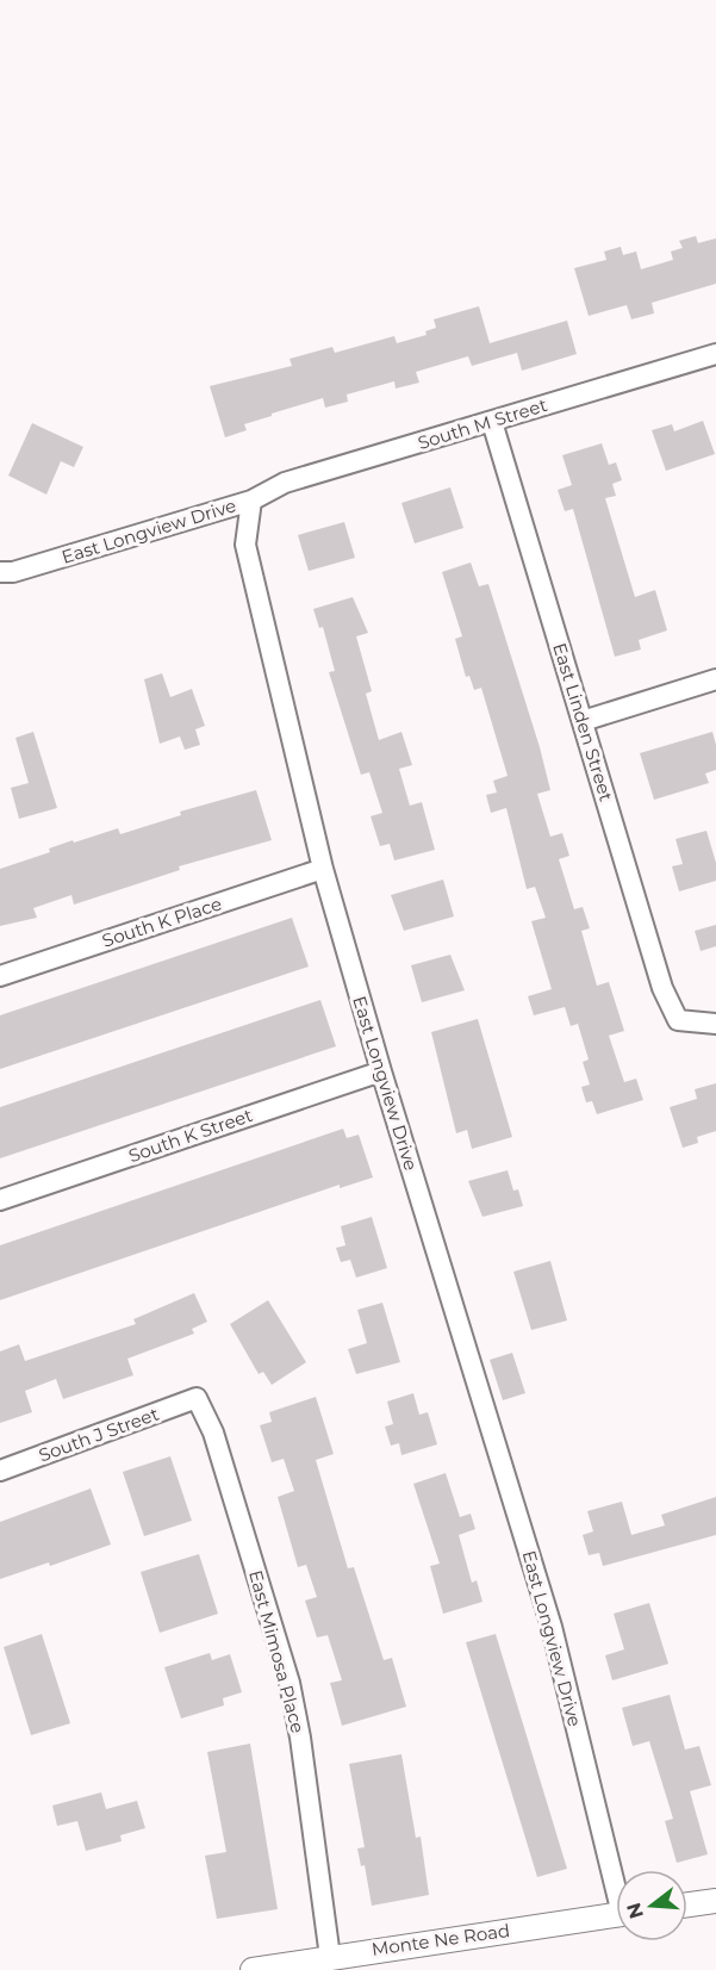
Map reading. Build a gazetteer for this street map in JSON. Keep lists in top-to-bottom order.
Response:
{
  "streets": {
    "street": [
      "South M Street",
      "East Longview Drive",
      "East Linden Street",
      "South K Place",
      "South K Street",
      "South J Street",
      "East Mimosa Place",
      "Monte Ne Road"
    ]
  },
  "crossings": [
    ["South M Street", "East Longview Drive"],
    ["South M Street", "East Linden Street"],
    ["East Longview Drive", "South K Place"],
    ["East Longview Drive", "South K Street"],
    ["South J Street", "East Mimosa Place"],
    ["East Mimosa Place", "Monte Ne Road"]
  ],
  "north": "left"
}
